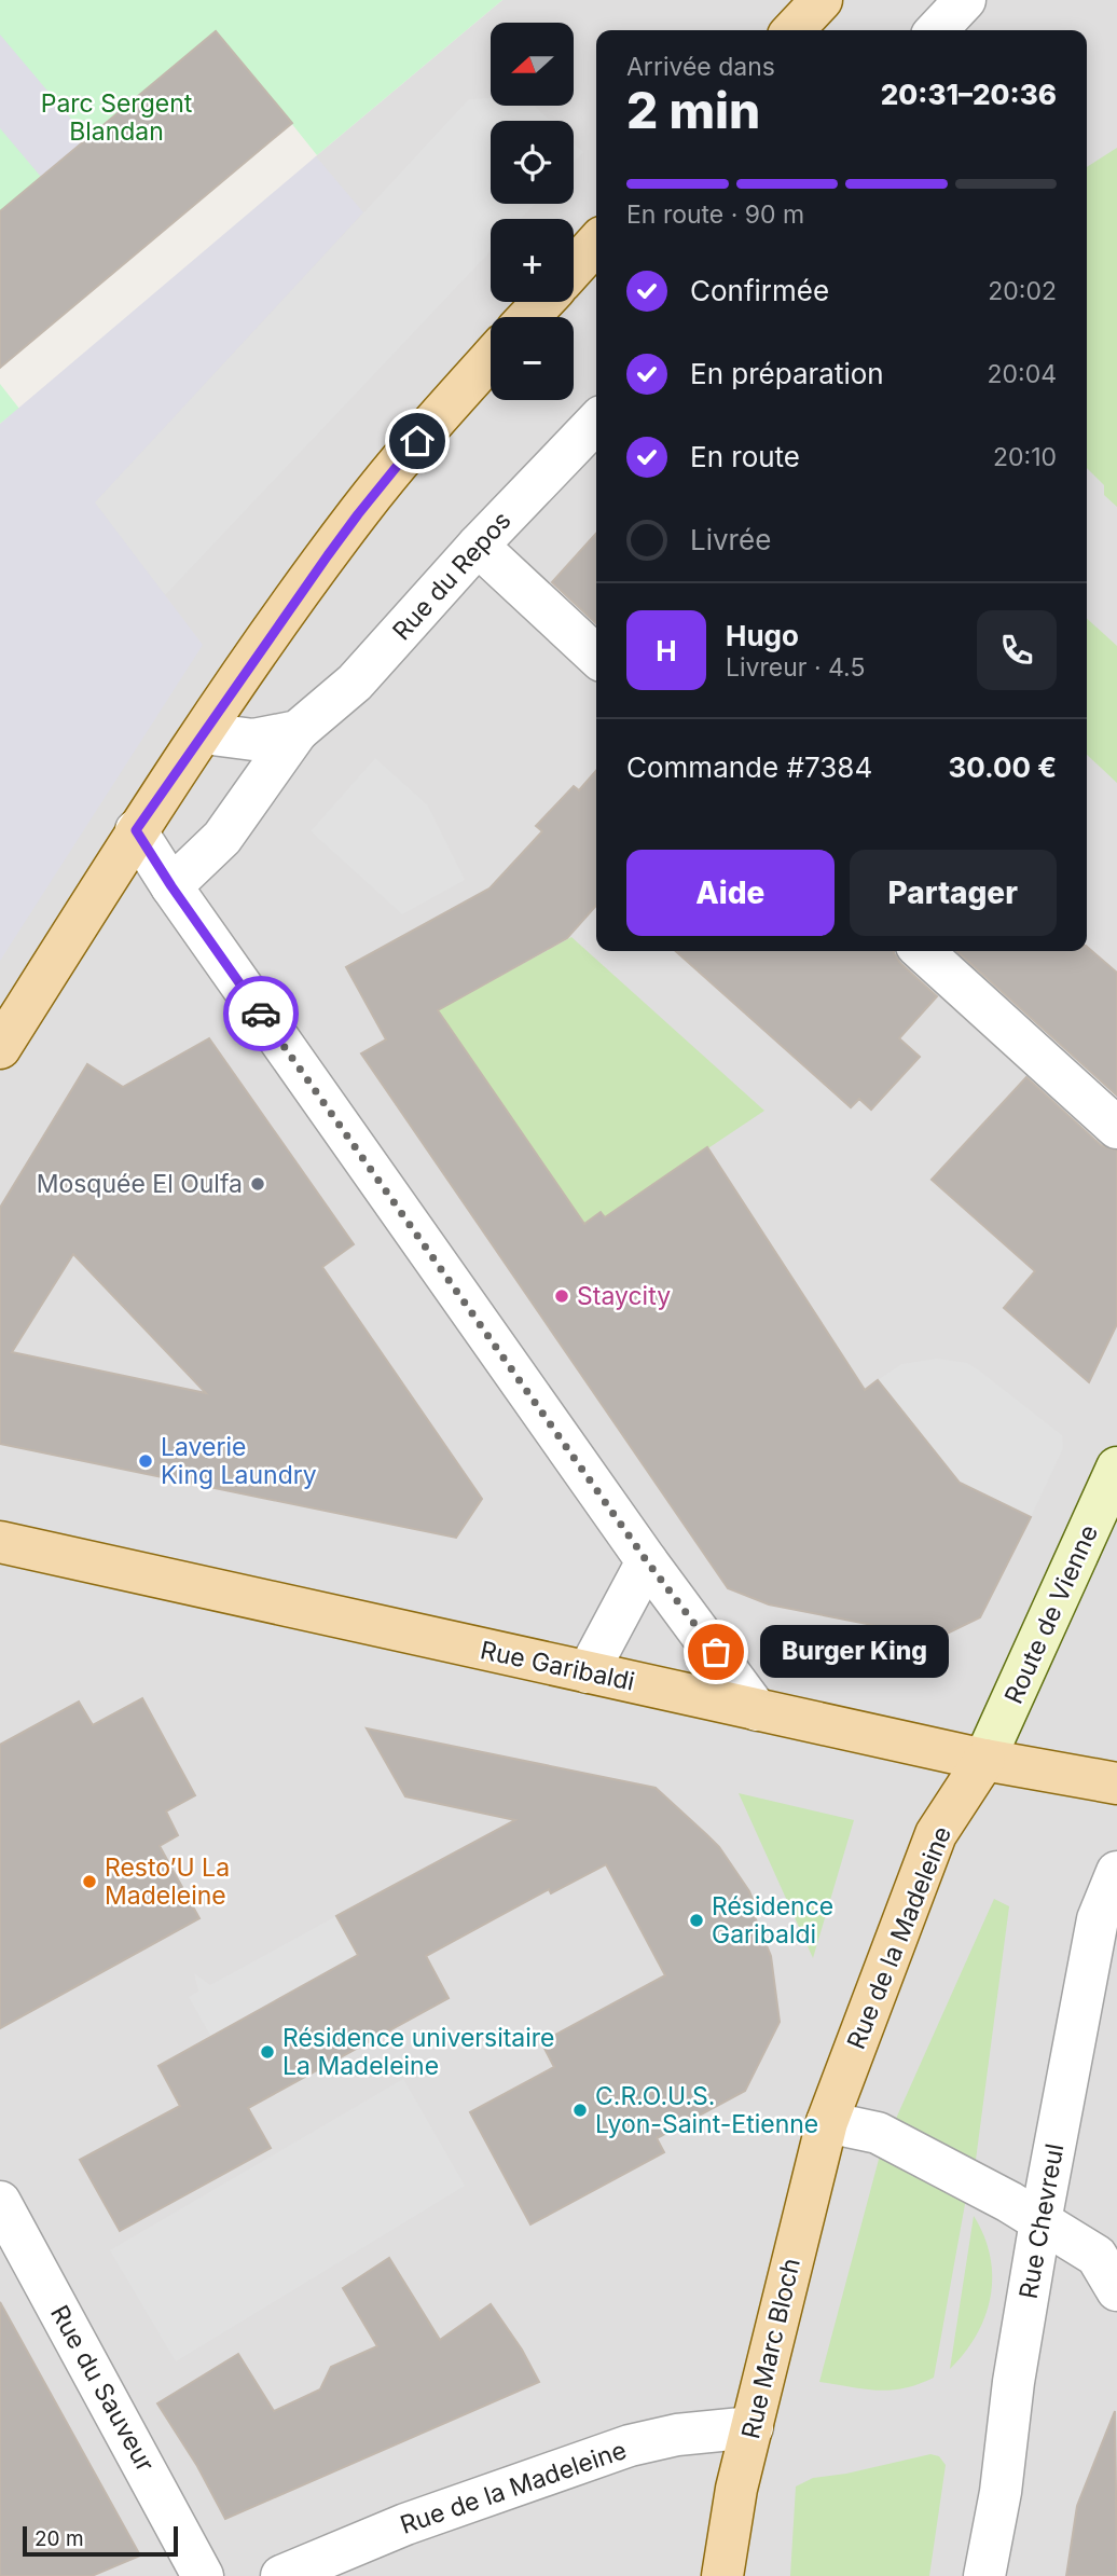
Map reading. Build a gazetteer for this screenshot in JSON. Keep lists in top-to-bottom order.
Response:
{
  "streets": {
    "main road": [
      "Route de Vienne",
      "Rue Garibaldi",
      "Rue de la Madeleine",
      "Rue Marc Bloch"
    ],
    "street": ["Rue du Repos", "Rue Chevreul", "Rue du Sauveur"]
  },
  "crossings": [
    ["Route de Vienne", "Rue Garibaldi"],
    ["Route de Vienne", "Rue de la Madeleine"],
    ["Rue Garibaldi", "Rue de la Madeleine"],
    ["Rue de la Madeleine", "Rue Marc Bloch"]
  ],
  "parks": ["Parc Sergent Blandan"],
  "places": [
    "Mosquée El Oulfa",
    "Staycity",
    "Laverie King Laundry",
    "Burger King",
    "Resto’U La Madeleine",
    "Résidence Garibaldi",
    "Résidence universitaire La Madeleine",
    "C.R.O.U.S. Lyon-Saint-Etienne"
  ],
  "scale_bar": "20 m",
  "north": "left",
  "page": {
    "map_buttons": ["+", "−"],
    "heading": ["2 min", "Arrivée dans", "20:31–20:36"],
    "panel": [
      "Hugo",
      "Livreur · 4.5",
      "Commande #7384",
      "30.00 €"
    ],
    "bar": "En route · 90 m",
    "list": [
      ["Confirmée", "20:02"],
      ["En préparation", "20:04"],
      ["En route", "20:10"],
      "Livrée"
    ],
    "round": "H",
    "buttons": ["Aide", "Partager"],
    "bubble": "Burger King",
    "scale": "20 m"
  }
}
